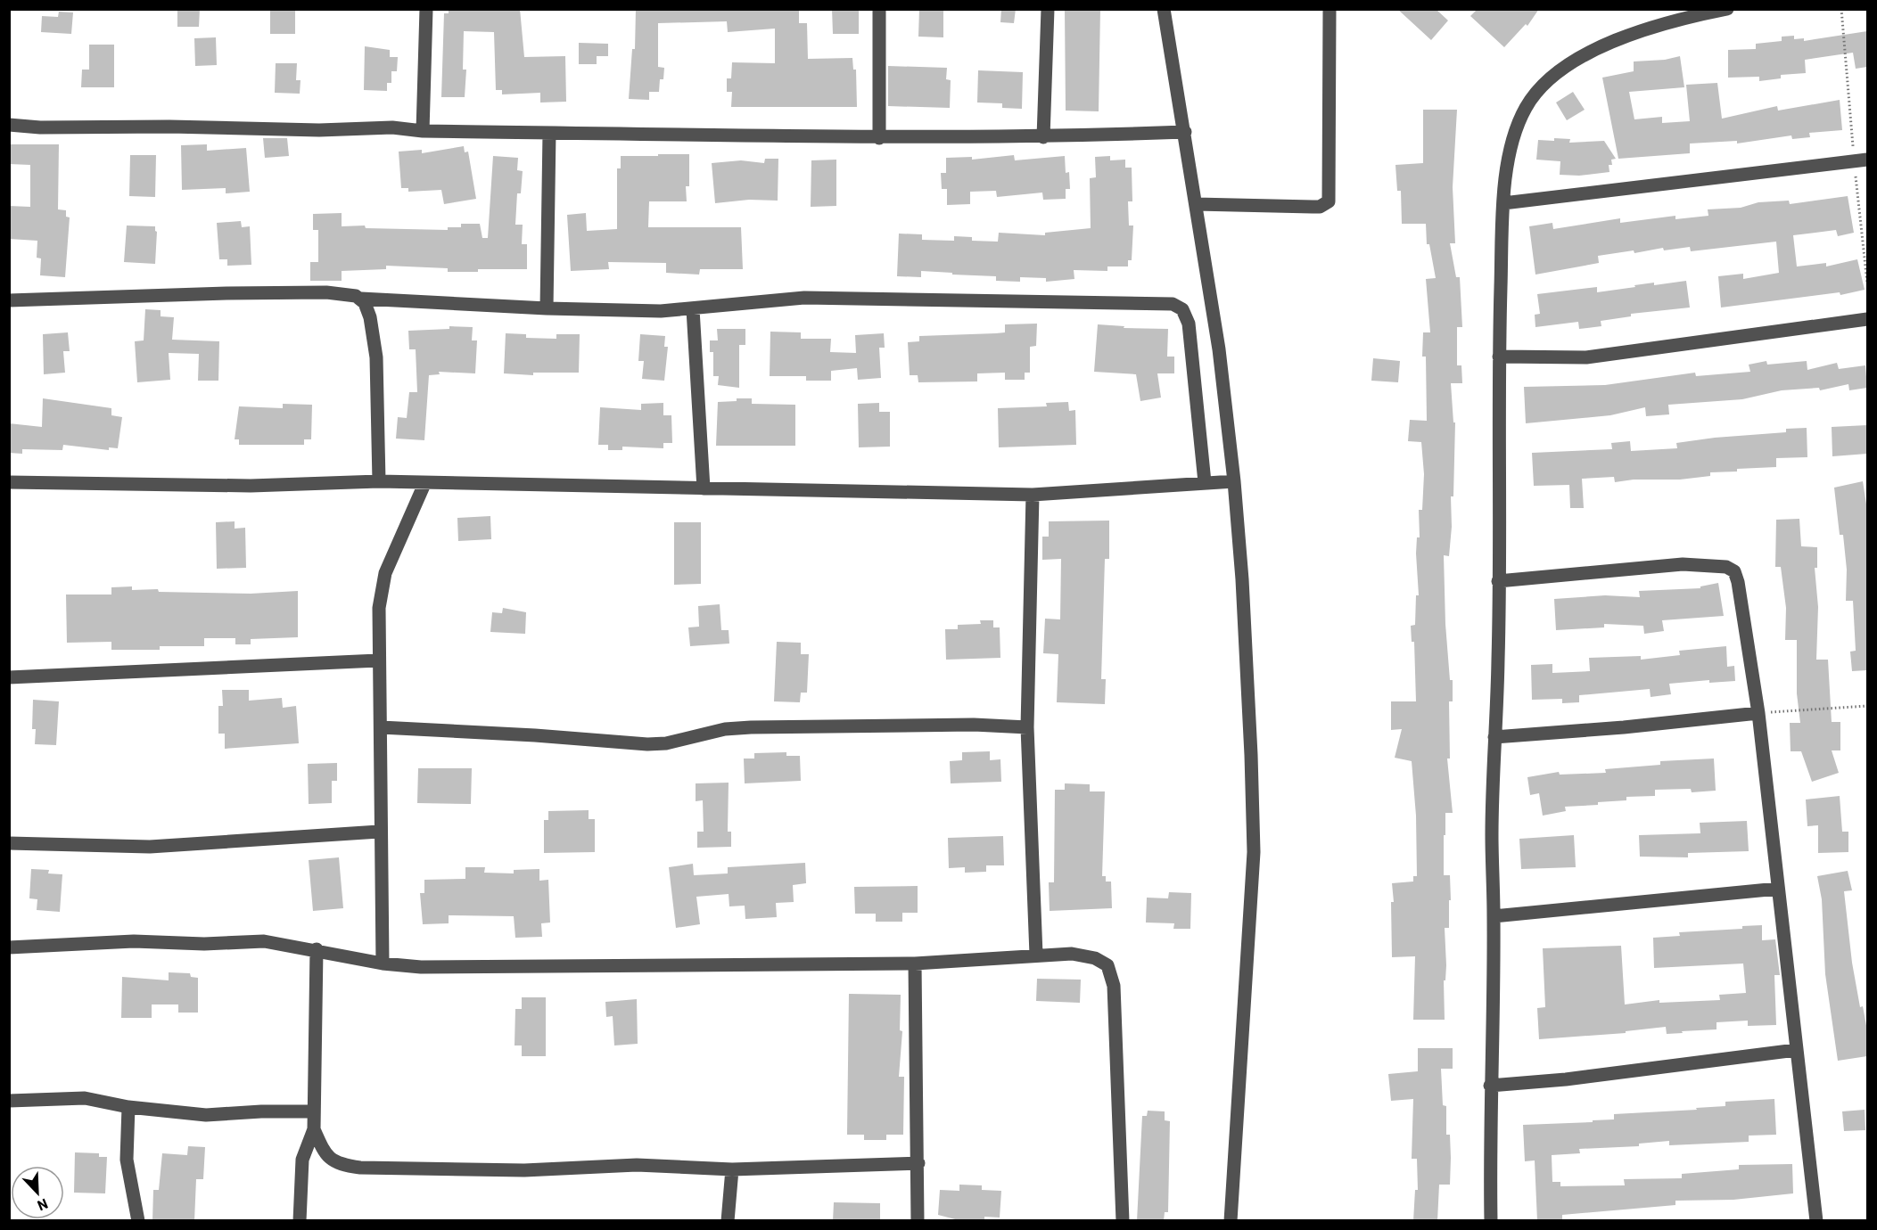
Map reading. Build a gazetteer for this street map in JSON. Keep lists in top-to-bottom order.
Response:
{
  "north": "bottom right"
}
